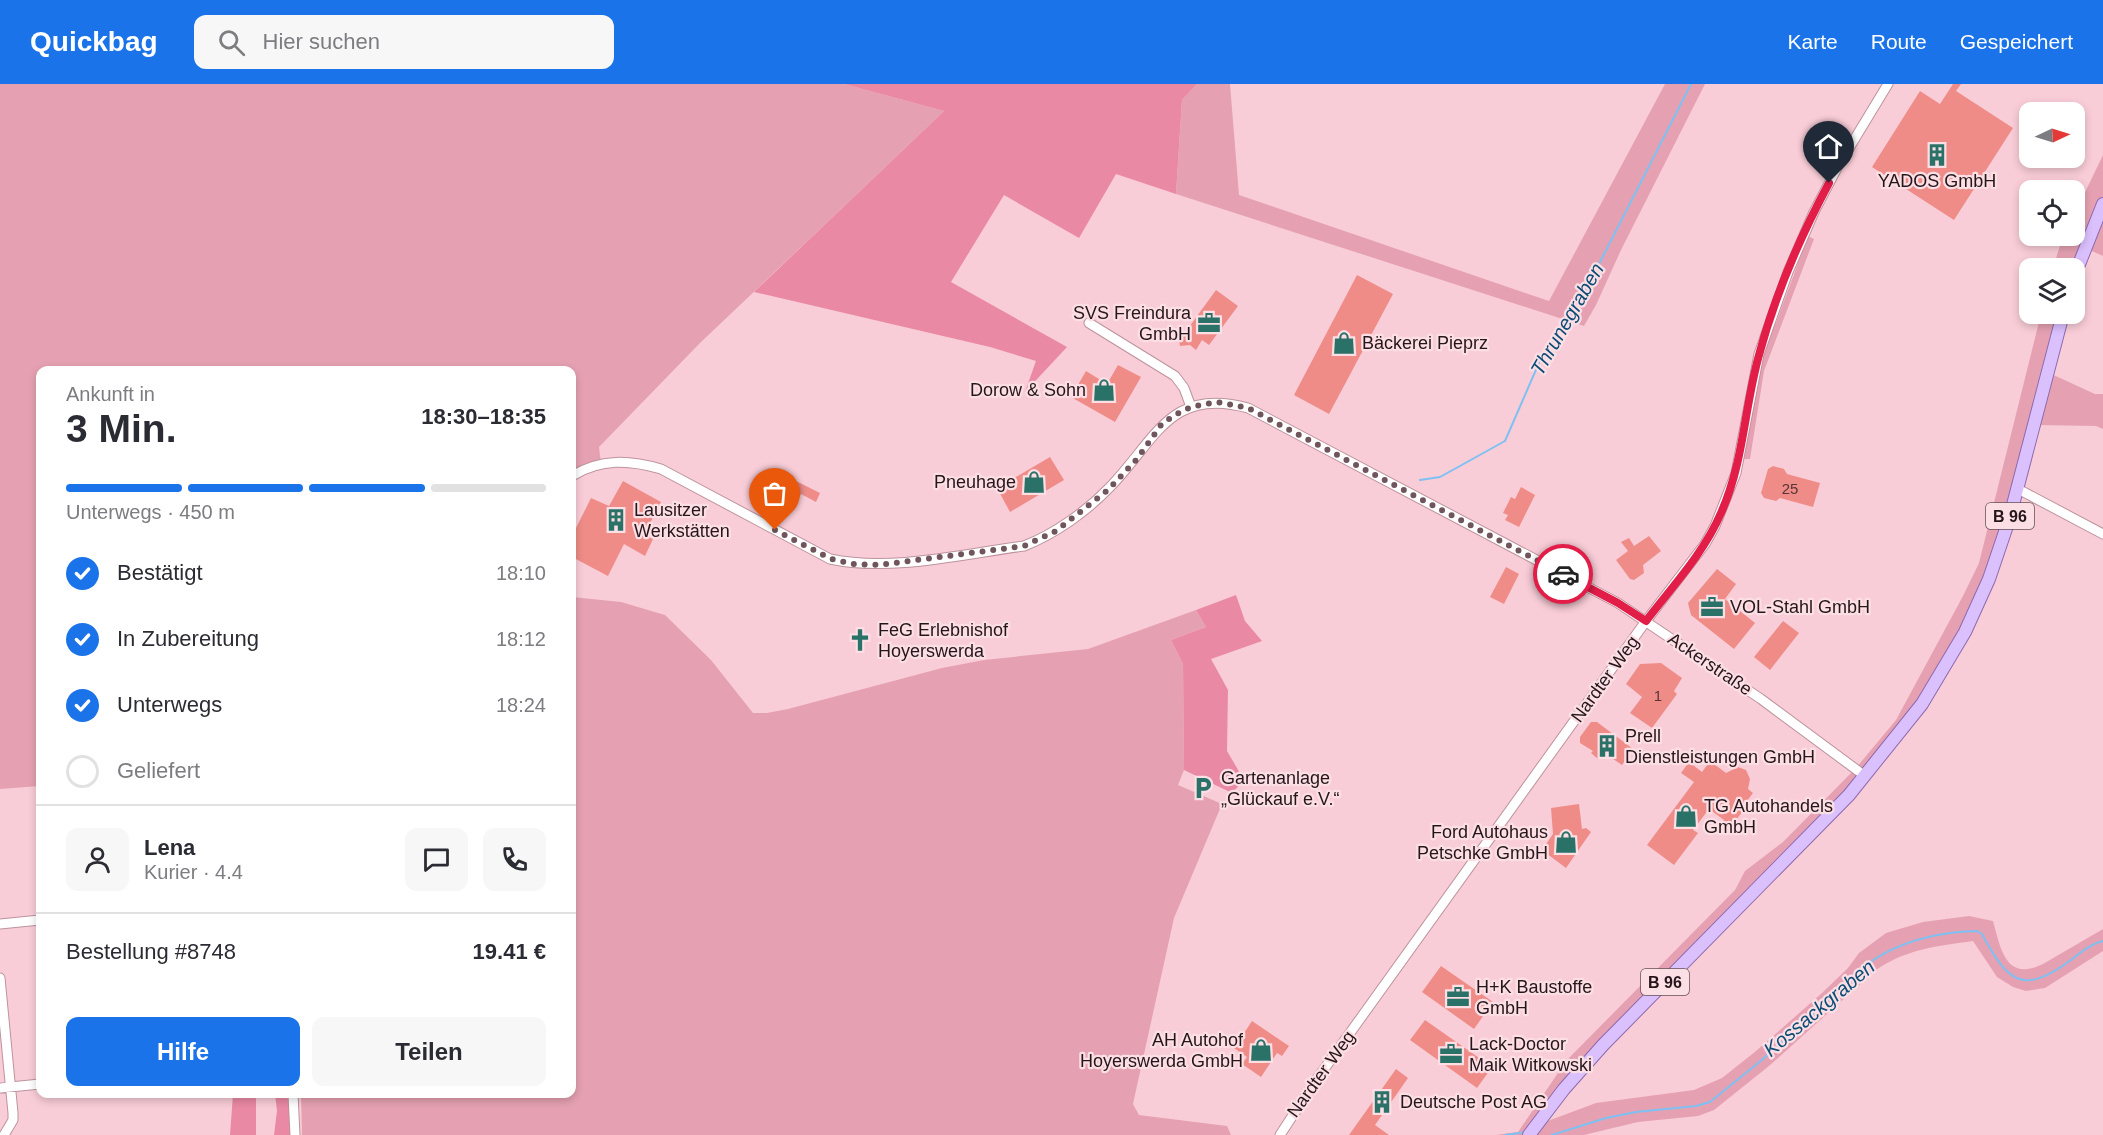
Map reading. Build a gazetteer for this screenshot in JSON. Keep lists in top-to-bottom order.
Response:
{
  "streets": {
    "main road": ["B 96"],
    "street": ["Ackerstraße", "Nardter Weg"]
  },
  "crossings": [
    ["B 96", "Ackerstraße"],
    ["Ackerstraße", "Nardter Weg"]
  ],
  "water": ["Thrunegraben", "Kossackgraben"],
  "places": {
    "building": [
      "YADOS GmbH",
      "Lausitzer Werkstätten",
      "Prell Dienstleistungen GmbH",
      "Deutsche Post AG"
    ],
    "office": [
      "SVS Freindura GmbH",
      "VOL-Stahl GmbH",
      "H+K Baustoffe GmbH",
      "Lack-Doctor Maik Witkowski"
    ],
    "shop": [
      "Bäckerei Pieprz",
      "Dorow & Sohn",
      "Pneuhage",
      "TG Autohandels GmbH",
      "Ford Autohaus Petschke GmbH",
      "AH Autohof Hoyerswerda GmbH"
    ],
    "church": ["FeG Erlebnishof Hoyerswerda"],
    "parking": ["Gartenanlage „Glückauf e.V.“"]
  },
  "house_numbers": ["25", "1"],
  "north": "right",
  "page": {
    "header": "Quickbag",
    "search": "Hier suchen",
    "nav": ["Karte", "Route", "Gespeichert"],
    "heading": ["3 Min.", "Ankunft in", "18:30–18:35"],
    "panel": [
      "Lena",
      "Kurier · 4.4",
      "Bestellung #8748",
      "19.41 €"
    ],
    "bar": "Unterwegs · 450 m",
    "list": [
      ["Bestätigt", "18:10"],
      ["In Zubereitung", "18:12"],
      ["Unterwegs", "18:24"],
      "Geliefert"
    ],
    "buttons": ["Hilfe", "Teilen"]
  }
}
